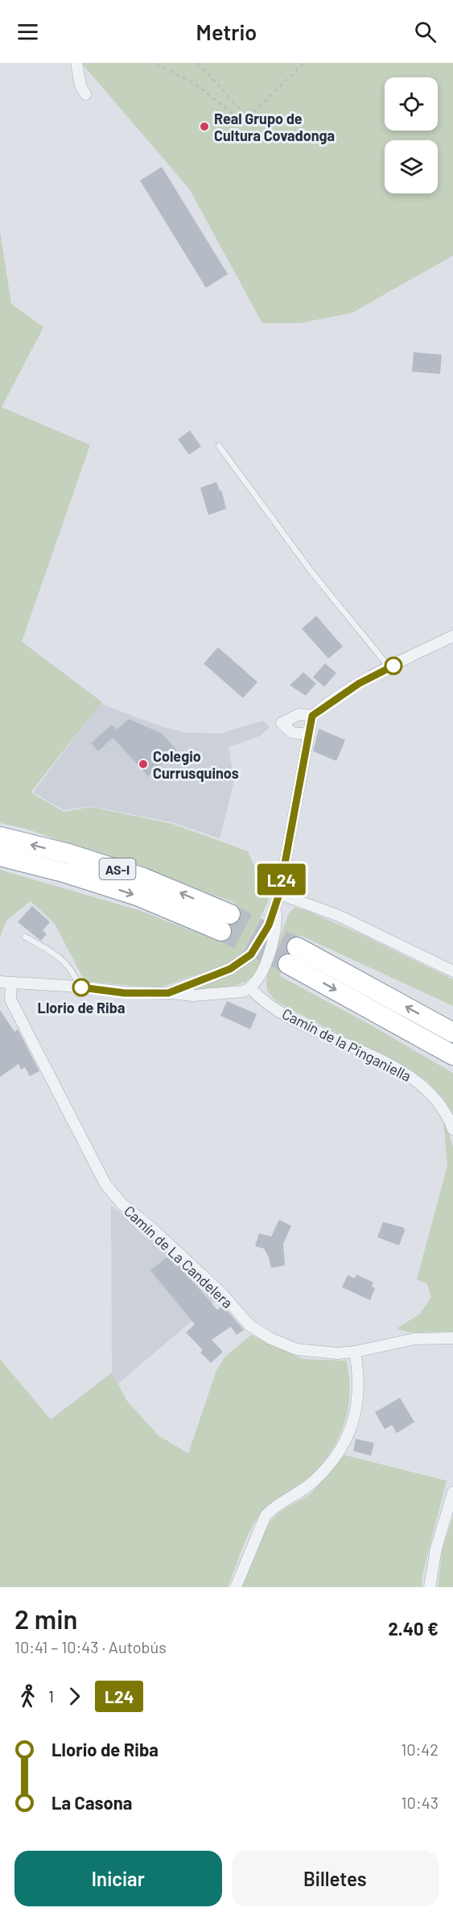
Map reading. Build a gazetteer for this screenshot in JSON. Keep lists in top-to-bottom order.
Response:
{
  "streets": {
    "highway": ["AS-I"],
    "street": ["Camín de la Pinganiella", "Camín de La Candelera"]
  },
  "places": ["Real Grupo de Cultura Covadonga", "Colegio Currusquinos", "Llorio de Riba"],
  "lines": ["bus line L24"],
  "page": {
    "header": "Metrio",
    "on_map": "L24",
    "heading": ["2 min", "10:41 – 10:43 · Autobús", "2.40 €"],
    "legs": ["1", "L24"],
    "list": [
      {
        "name": "Llorio de Riba",
        "value": "10:42"
      },
      {
        "name": "La Casona",
        "value": "10:43"
      }
    ],
    "buttons": ["Iniciar", "Billetes"]
  }
}
